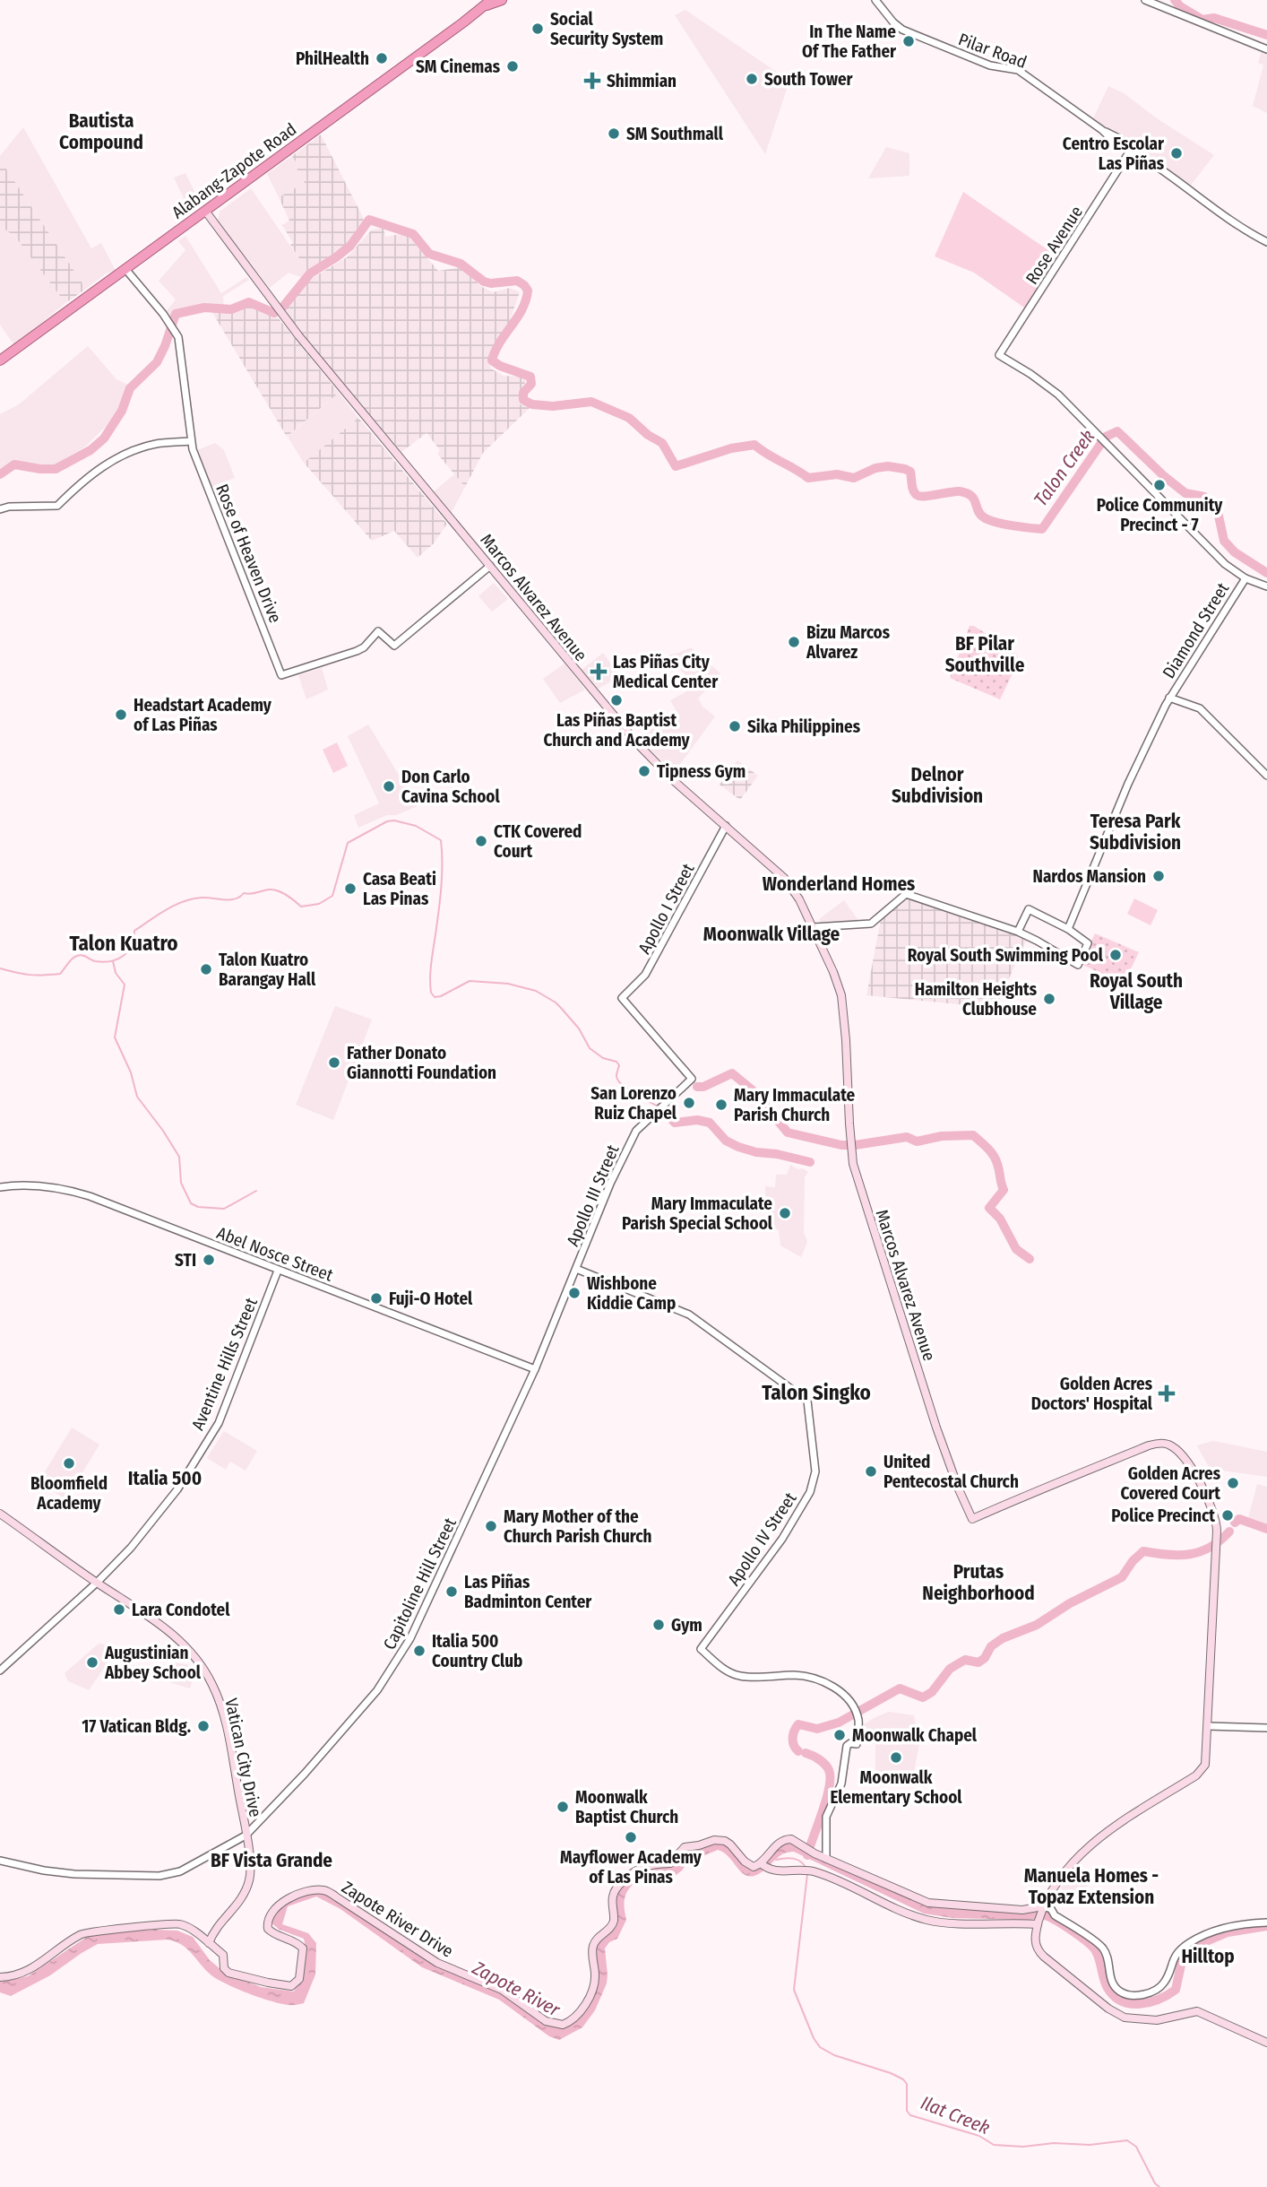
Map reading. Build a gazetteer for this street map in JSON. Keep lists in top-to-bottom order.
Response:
{
  "streets": {
    "highway": ["Alabang-Zapote Road"],
    "main road": ["Marcos Alvarez Avenue", "Vatican City Drive", "Zapote River Drive"],
    "street": [
      "Pilar Road",
      "Rose Avenue",
      "Rose of Heaven Drive",
      "Diamond Street",
      "Apollo I Street",
      "Apollo III Street",
      "Abel Nosce Street",
      "Aventine Hills Street",
      "Apollo IV Street",
      "Capitoline Hill Street"
    ]
  },
  "crossings": [
    ["Pilar Road", "Rose Avenue"],
    ["Alabang-Zapote Road", "Rose of Heaven Drive"],
    ["Alabang-Zapote Road", "Marcos Alvarez Avenue"],
    ["Rose Avenue", "Diamond Street"],
    ["Rose of Heaven Drive", "Marcos Alvarez Avenue"],
    ["Marcos Alvarez Avenue", "Apollo I Street"],
    ["Marcos Alvarez Avenue", "Zapote River Drive"],
    ["Apollo I Street", "Apollo III Street"],
    ["Apollo III Street", "Apollo IV Street"],
    ["Apollo III Street", "Capitoline Hill Street"],
    ["Abel Nosce Street", "Aventine Hills Street"],
    ["Abel Nosce Street", "Capitoline Hill Street"],
    ["Aventine Hills Street", "Vatican City Drive"],
    ["Capitoline Hill Street", "Vatican City Drive"],
    ["Vatican City Drive", "Zapote River Drive"]
  ],
  "districts": [
    "Bautista Compound",
    "BF Pilar Southville",
    "Delnor Subdivision",
    "Teresa Park Subdivision",
    "Wonderland Homes",
    "Moonwalk Village",
    "Talon Kuatro",
    "Royal South Village",
    "Talon Singko",
    "Italia 500",
    "Prutas Neighborhood",
    "BF Vista Grande",
    "Manuela Homes - Topaz Extension",
    "Hilltop"
  ],
  "water": ["Talon Creek", "Zapote River", "Ilat Creek"],
  "places": {
    "other": [
      "Social Security System",
      "In The Name Of The Father",
      "PhilHealth",
      "SM Cinemas",
      "South Tower",
      "SM Southmall",
      "Centro Escolar Las Piñas",
      "Police Community Precinct - 7",
      "Bizu Marcos Alvarez",
      "Las Piñas Baptist Church and Academy",
      "Headstart Academy of Las Piñas",
      "Sika Philippines",
      "Tipness Gym",
      "Don Carlo Cavina School",
      "CTK Covered Court",
      "Nardos Mansion",
      "Casa Beati Las Pinas",
      "Royal South Swimming Pool",
      "Talon Kuatro Barangay Hall",
      "Hamilton Heights Clubhouse",
      "Father Donato Giannotti Foundation",
      "San Lorenzo Ruiz Chapel",
      "Mary Immaculate Parish Church",
      "Mary Immaculate Parish Special School",
      "STI",
      "Wishbone Kiddie Camp",
      "Fuji-O Hotel",
      "Bloomfield Academy",
      "United Pentecostal Church",
      "Golden Acres Covered Court",
      "Police Precinct",
      "Mary Mother of the Church Parish Church",
      "Las Piñas Badminton Center",
      "Lara Condotel",
      "Gym",
      "Italia 500 Country Club",
      "Augustinian Abbey School",
      "17 Vatican Bldg.",
      "Moonwalk Chapel",
      "Moonwalk Elementary School",
      "Moonwalk Baptist Church",
      "Mayflower Academy of Las Pinas"
    ],
    "health": ["Shimmian", "Las Piñas City Medical Center", "Golden Acres Doctors' Hospital"]
  }
}
